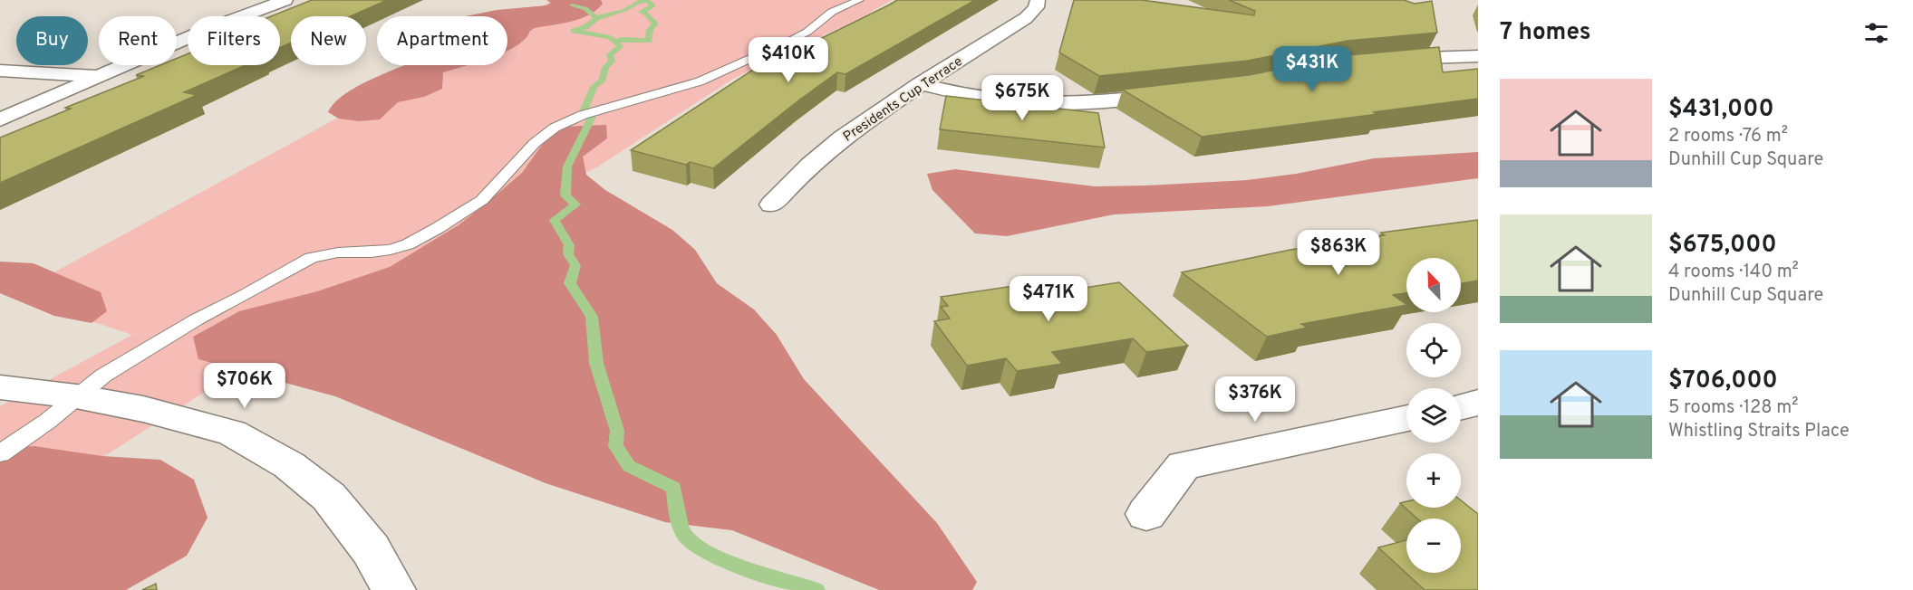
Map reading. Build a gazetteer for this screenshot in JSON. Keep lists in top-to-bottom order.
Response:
{
  "streets": {
    "street": ["Presidents Cup Terrace"]
  },
  "north": "top left",
  "page": {
    "heading": "7 homes",
    "chip": [
      "Buy",
      "Rent",
      "Filters",
      "New",
      "Apartment"
    ],
    "price": [
      "$410K",
      "$431K",
      "$675K",
      "$863K",
      "$471K",
      "$706K",
      "$376K"
    ],
    "list": [
      {
        "name": "$431,000",
        "note": "2 rooms · 76 m² · Dunhill Cup Square"
      },
      {
        "name": "$675,000",
        "note": "4 rooms · 140 m² · Dunhill Cup Square"
      },
      {
        "name": "$706,000",
        "note": "5 rooms · 128 m² · Whistling Straits Place"
      }
    ],
    "map_buttons": ["+", "−"]
  }
}
